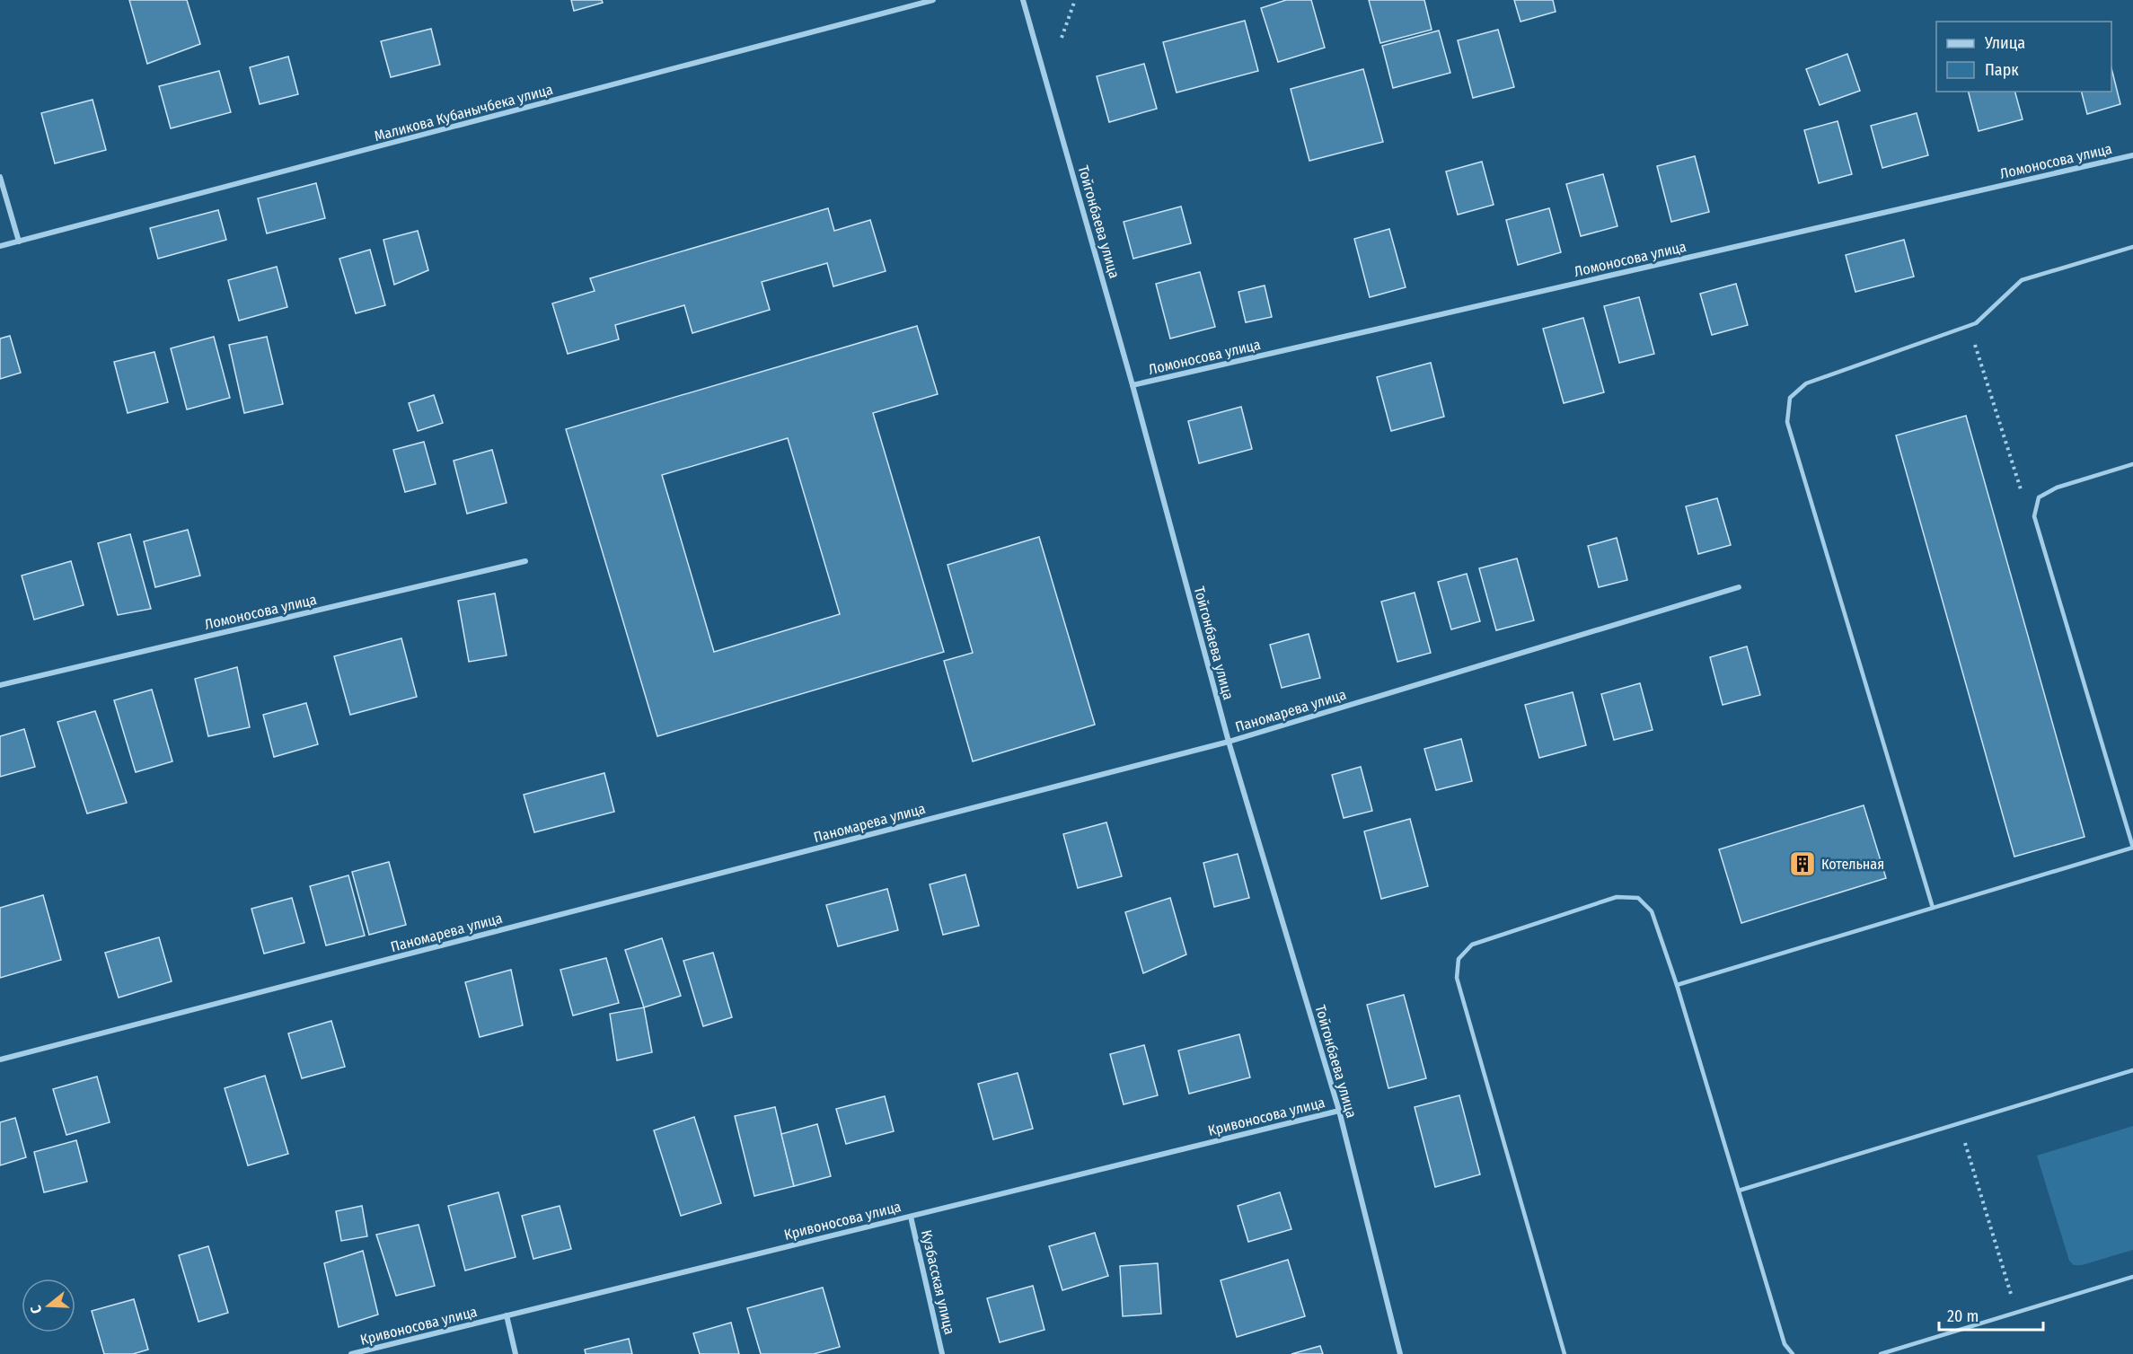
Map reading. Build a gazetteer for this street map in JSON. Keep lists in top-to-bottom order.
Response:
{
  "streets": {
    "street": [
      "Маликова Кубанычбека улица",
      "Ломоносова улица",
      "Тойгонбаева улица",
      "Паномарева улица",
      "Кривоносова улица",
      "Кузбасская улица"
    ]
  },
  "crossings": [
    ["Ломоносова улица", "Тойгонбаева улица"],
    ["Тойгонбаева улица", "Паномарева улица"],
    ["Тойгонбаева улица", "Кривоносова улица"],
    ["Кривоносова улица", "Кузбасская улица"]
  ],
  "places": {
    "building": ["Котельная"]
  },
  "legend": ["Улица", "Парк"],
  "scale_bar": "20 m",
  "north": "left"
}
